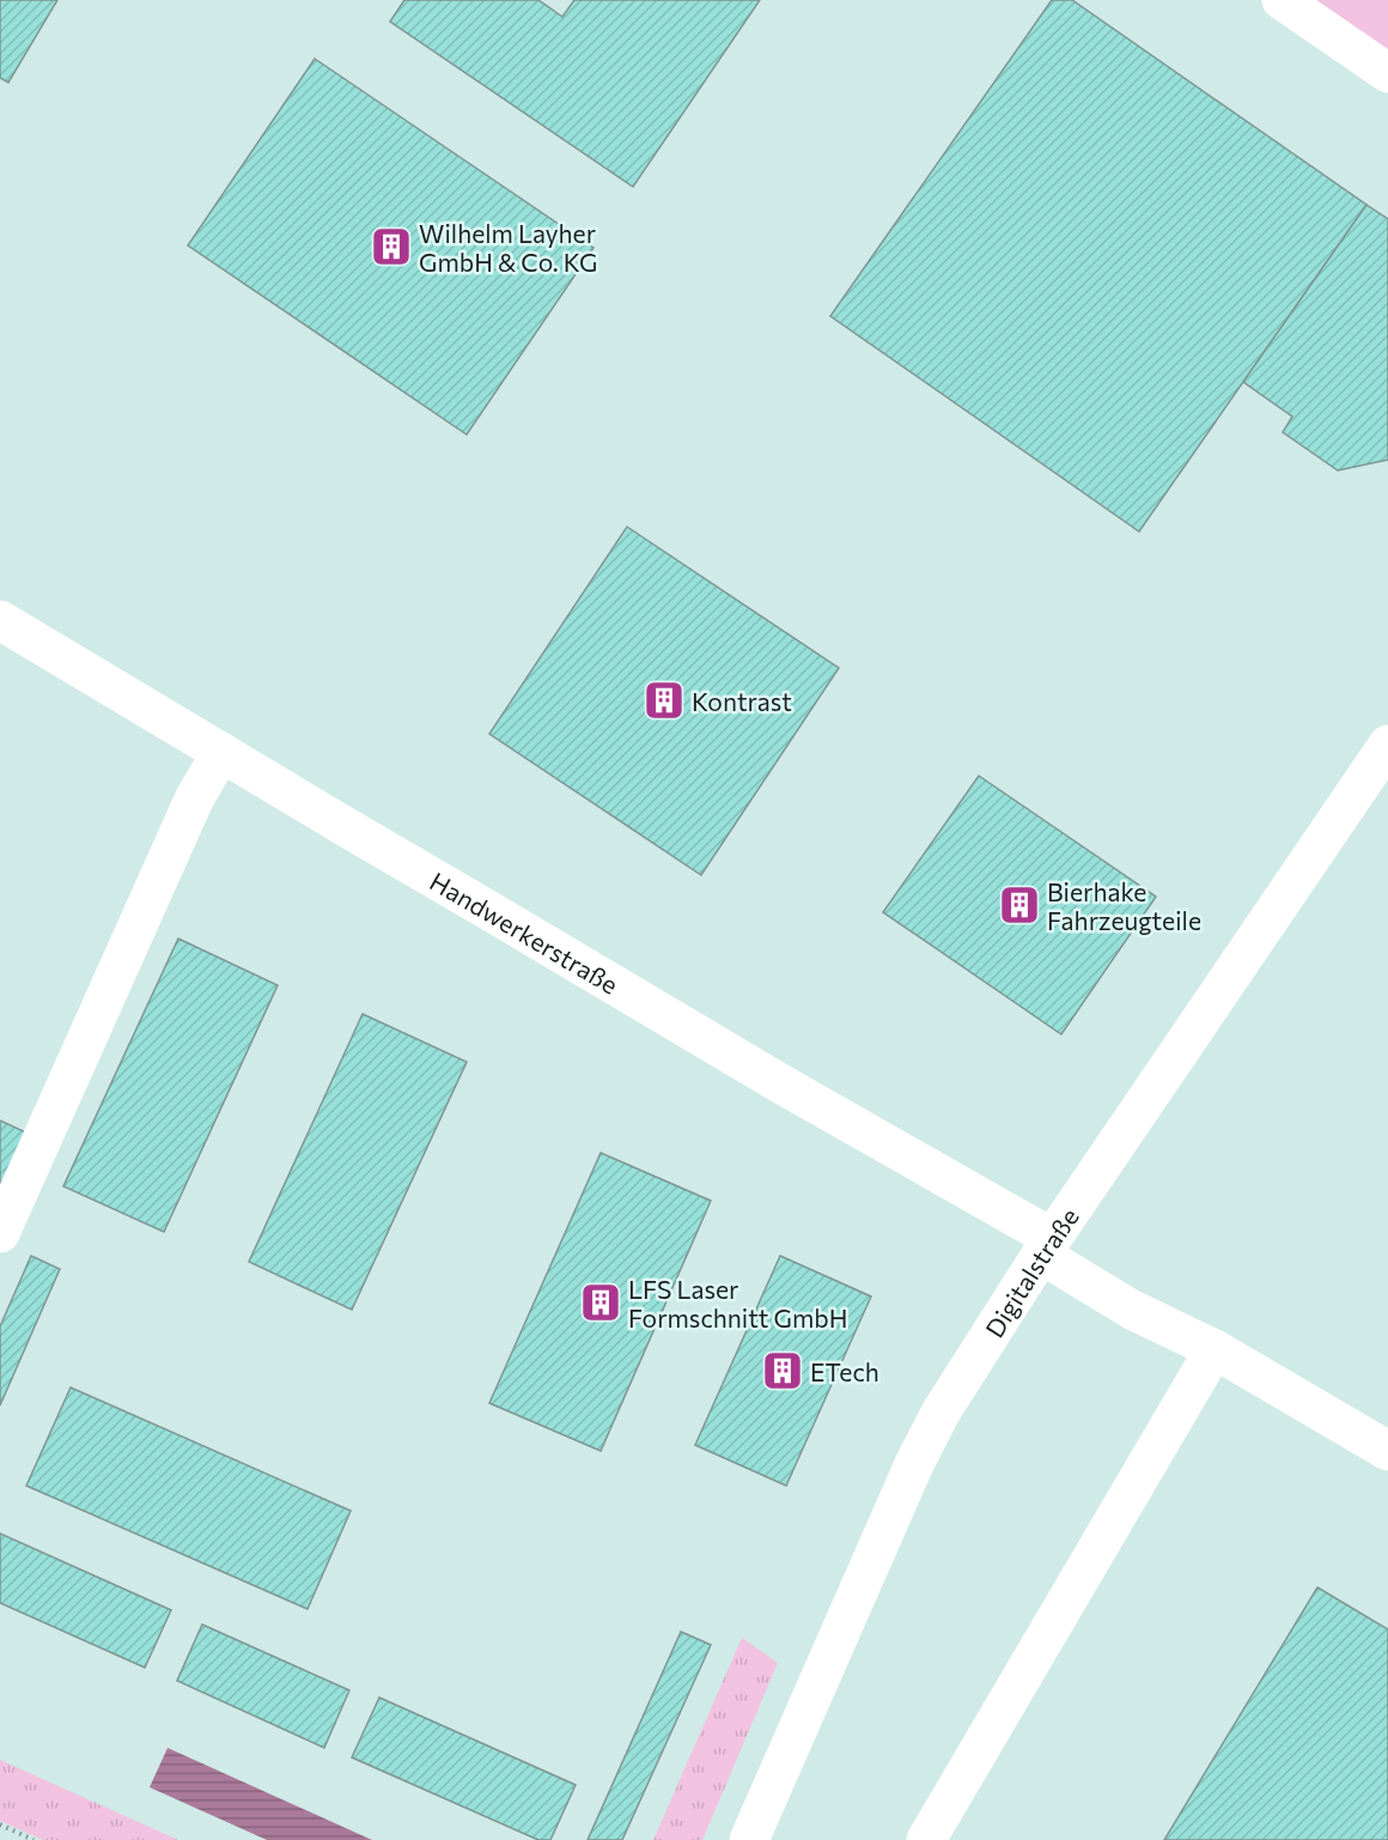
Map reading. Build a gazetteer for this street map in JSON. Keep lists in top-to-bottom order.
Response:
{
  "streets": {
    "street": ["Handwerkerstraße", "Digitalstraße"]
  },
  "crossings": [
    ["Handwerkerstraße", "Digitalstraße"]
  ],
  "places": {
    "building": [
      "Wilhelm Layher GmbH & Co. KG",
      "Kontrast",
      "Bierhake Fahrzeugteile",
      "LFS Laser Formschnitt GmbH",
      "ETech"
    ]
  }
}
